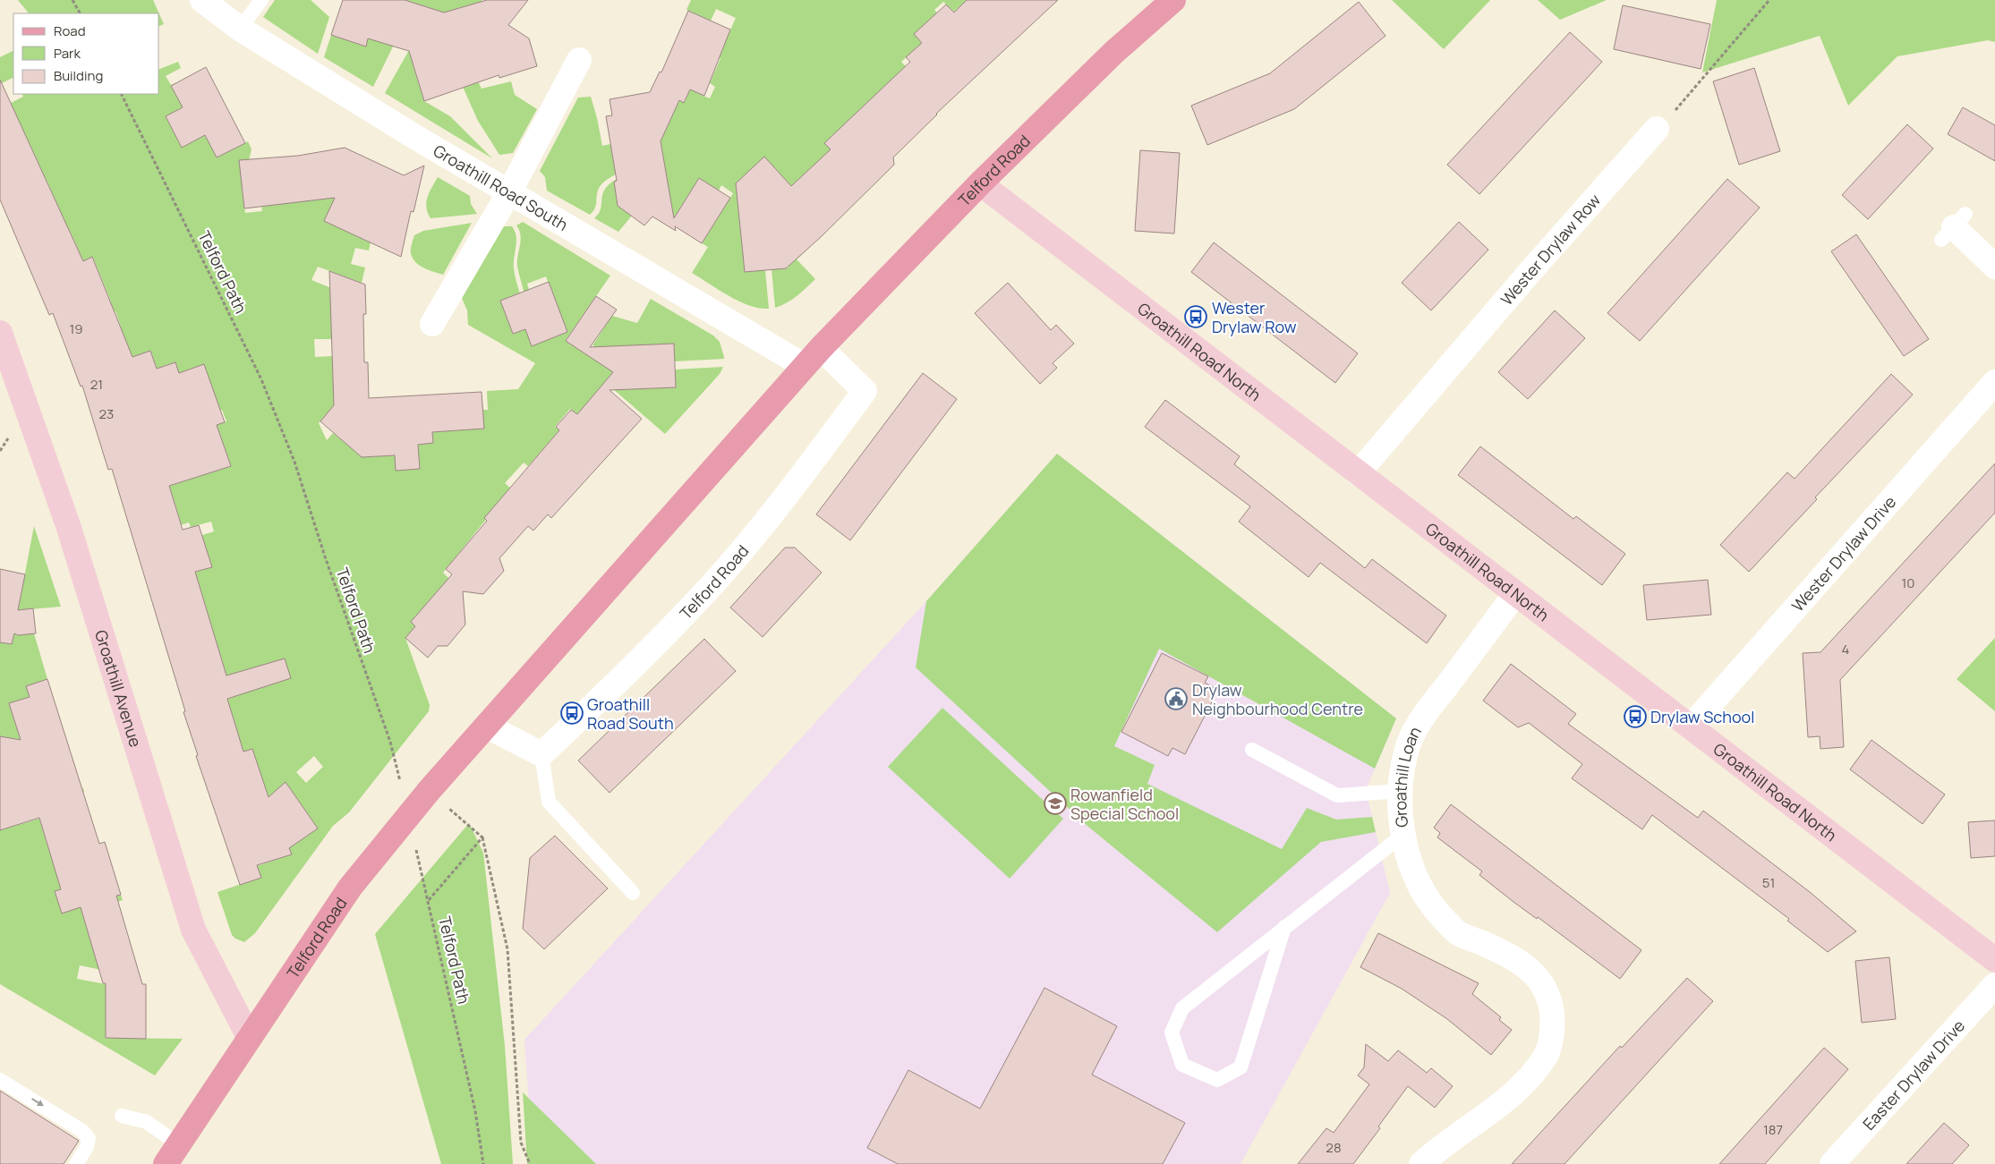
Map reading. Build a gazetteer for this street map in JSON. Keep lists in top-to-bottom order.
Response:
{
  "streets": {
    "main road": ["Telford Road"],
    "street": [
      "Groathill Road South",
      "Wester Drylaw Row",
      "Groathill Road North",
      "Wester Drylaw Drive",
      "Groathill Avenue",
      "Groathill Loan",
      "Easter Drylaw Drive"
    ],
    "path": ["Telford Path"]
  },
  "crossings": [
    ["Telford Road", "Groathill Road South"],
    ["Telford Road", "Groathill Road North"],
    ["Telford Road", "Groathill Avenue"],
    ["Wester Drylaw Row", "Groathill Road North"],
    ["Groathill Road North", "Wester Drylaw Drive"],
    ["Groathill Road North", "Groathill Loan"]
  ],
  "places": {
    "bus stop": ["Wester Drylaw Row", "Groathill Road South", "Drylaw School"],
    "public building": ["Drylaw Neighbourhood Centre"],
    "school or university": ["Rowanfield Special School"]
  },
  "house_numbers": [
    "19",
    "21",
    "23",
    "10",
    "4",
    "51",
    "187",
    "28"
  ],
  "legend": ["Road", "Park", "Building"]
}
